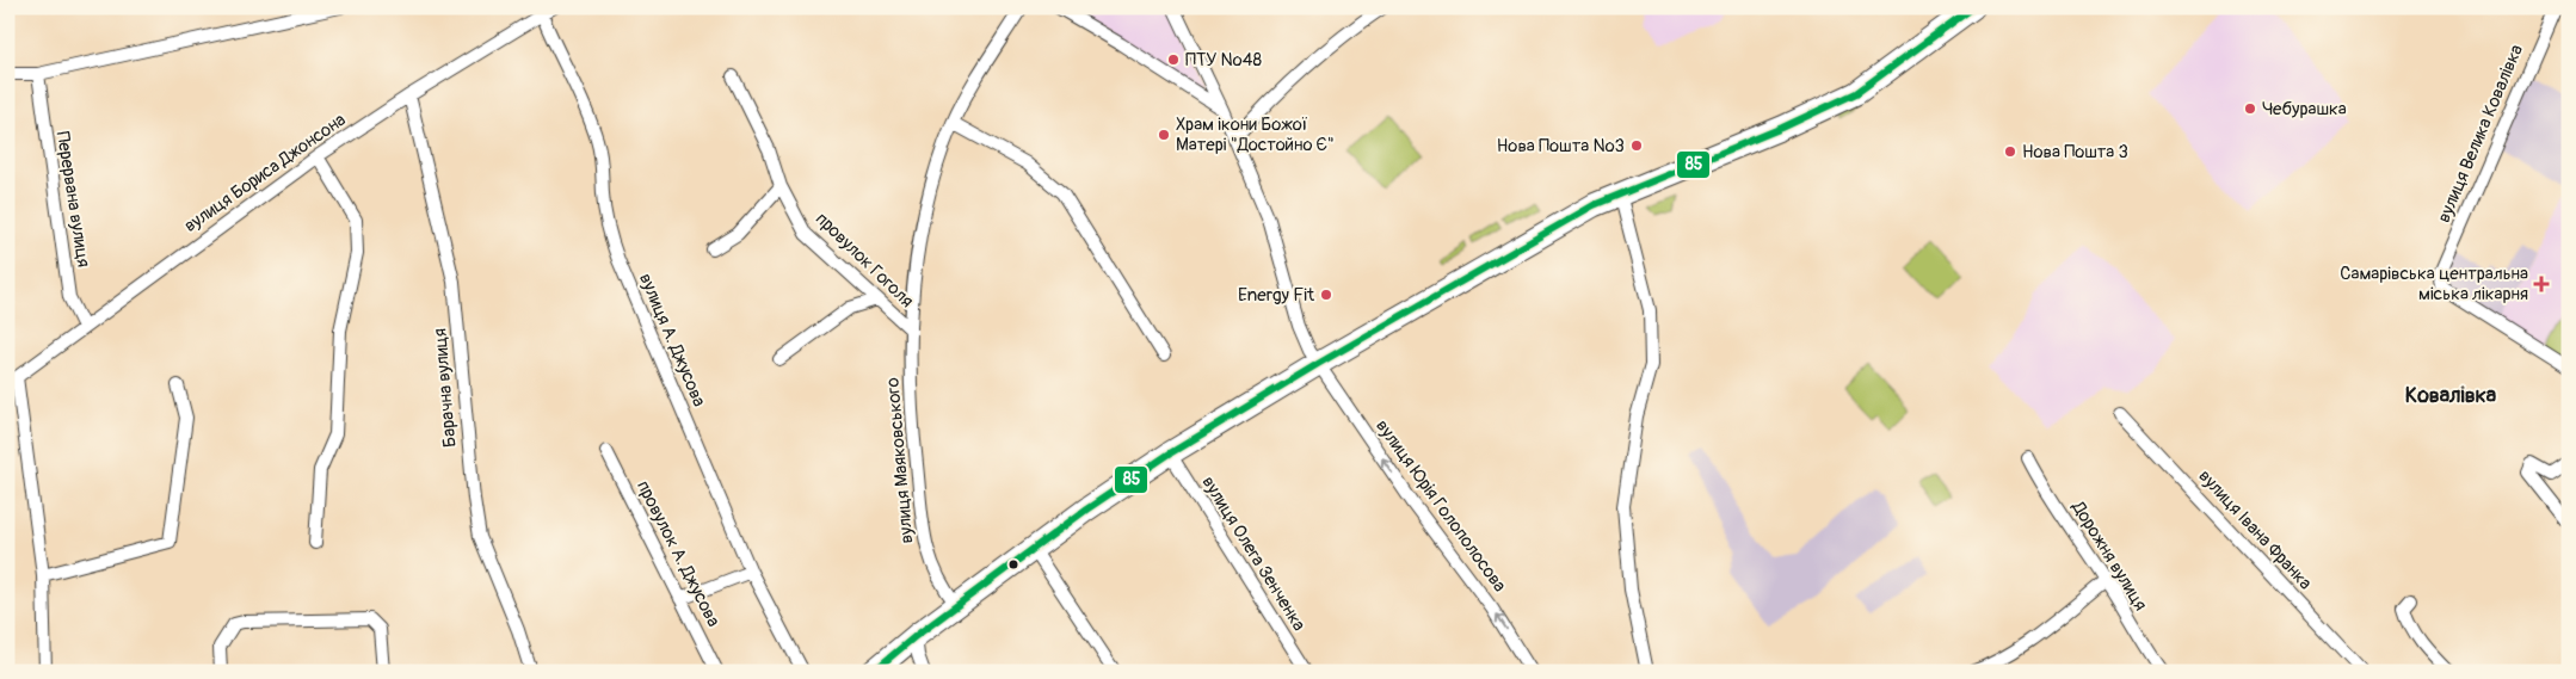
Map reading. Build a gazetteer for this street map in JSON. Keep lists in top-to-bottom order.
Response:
{
  "streets": {
    "street": [
      "вулиця Велика Ковалівка",
      "вулиця Бориса Джонсона",
      "Перервана вулиця",
      "провулок Гоголя",
      "вулиця А. Джусова",
      "Барачна вулиця",
      "вулиця Маяковського",
      "вулиця Юрія Голополосова",
      "вулиця Івана Франка",
      "провулок А. Джусова",
      "вулиця Олега Зенченка",
      "Дорожня вулиця"
    ]
  },
  "crossings": [
    ["вулиця Бориса Джонсона", "Перервана вулиця"],
    ["вулиця Бориса Джонсона", "вулиця А. Джусова"],
    ["вулиця Бориса Джонсона", "Барачна вулиця"],
    ["провулок Гоголя", "вулиця Маяковського"]
  ],
  "one_way": ["вулиця Юрія Голополосова"],
  "districts": ["Ковалівка"],
  "places": {
    "other": [
      "ПТУ №48",
      "Чебурашка",
      "Храм ікони Божої Матері \"Достойно Є\"",
      "Нова Пошта №3",
      "Нова Пошта 3",
      "Energy Fit"
    ],
    "health": ["Самарівська центральна міська лікарня"]
  },
  "lines": ["transit line 85"]
}
